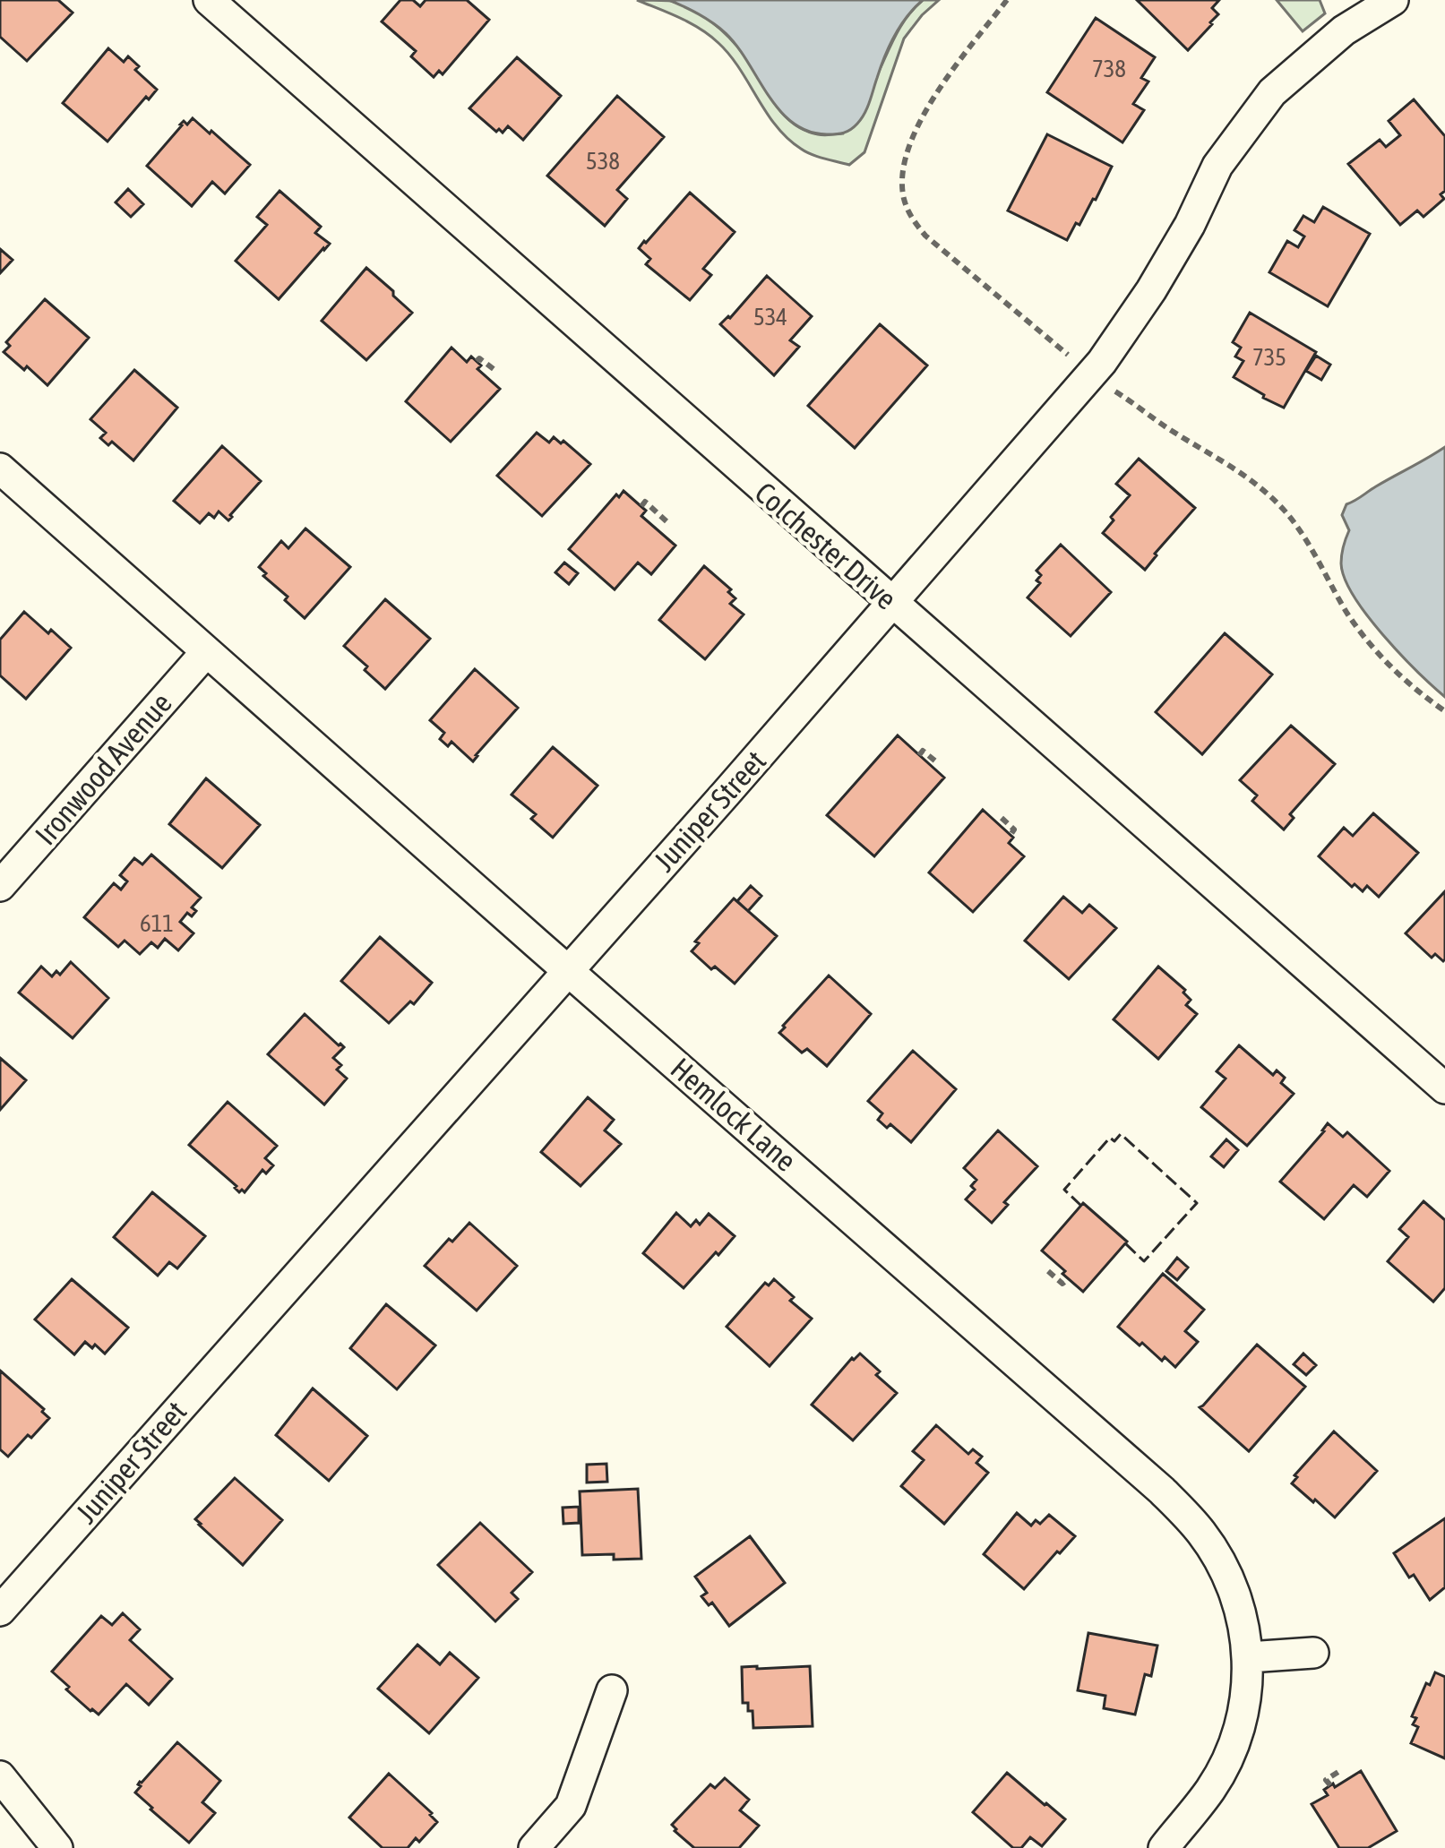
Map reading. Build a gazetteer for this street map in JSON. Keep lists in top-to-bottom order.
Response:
{
  "streets": {
    "street": [
      "Colchester Drive",
      "Ironwood Avenue",
      "Juniper Street",
      "Hemlock Lane"
    ]
  },
  "crossings": [
    ["Colchester Drive", "Juniper Street"],
    ["Ironwood Avenue", "Hemlock Lane"],
    ["Juniper Street", "Hemlock Lane"]
  ],
  "house_numbers": [
    "738",
    "538",
    "534",
    "735",
    "611"
  ]
}
